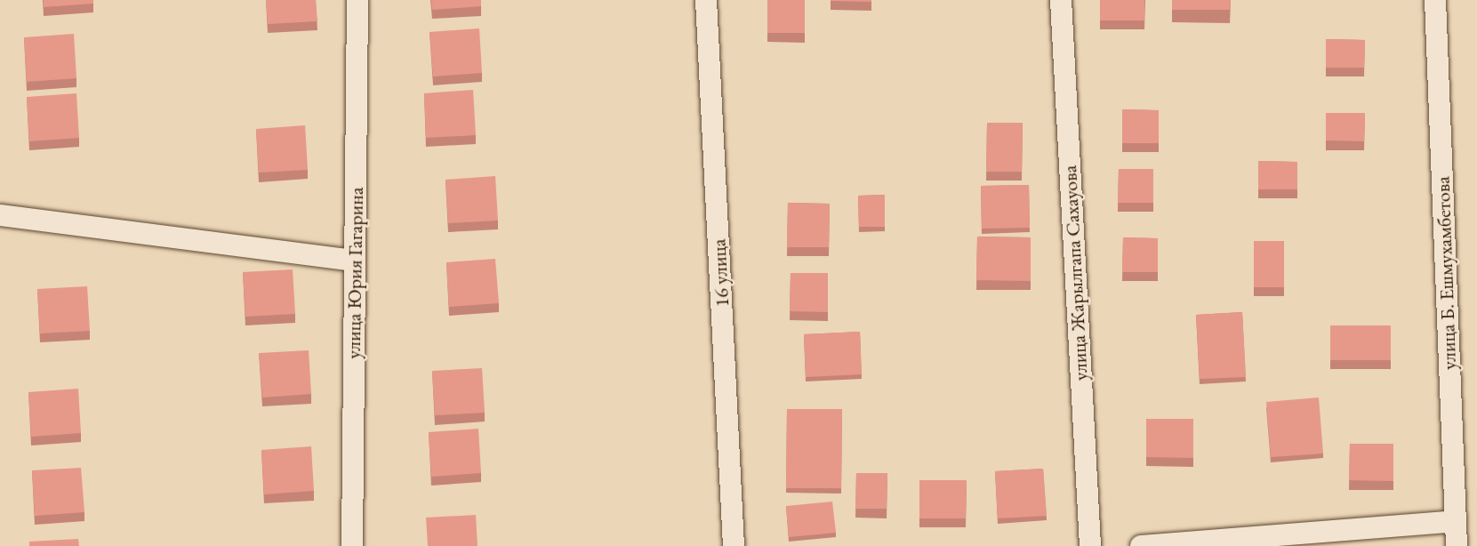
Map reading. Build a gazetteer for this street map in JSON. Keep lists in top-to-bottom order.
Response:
{
  "streets": {
    "street": [
      "улица Юрия Гагарина",
      "16 улица",
      "улица Жарылгапа Сахауова",
      "улица Б. Ешмухамбетова"
    ]
  }
}
